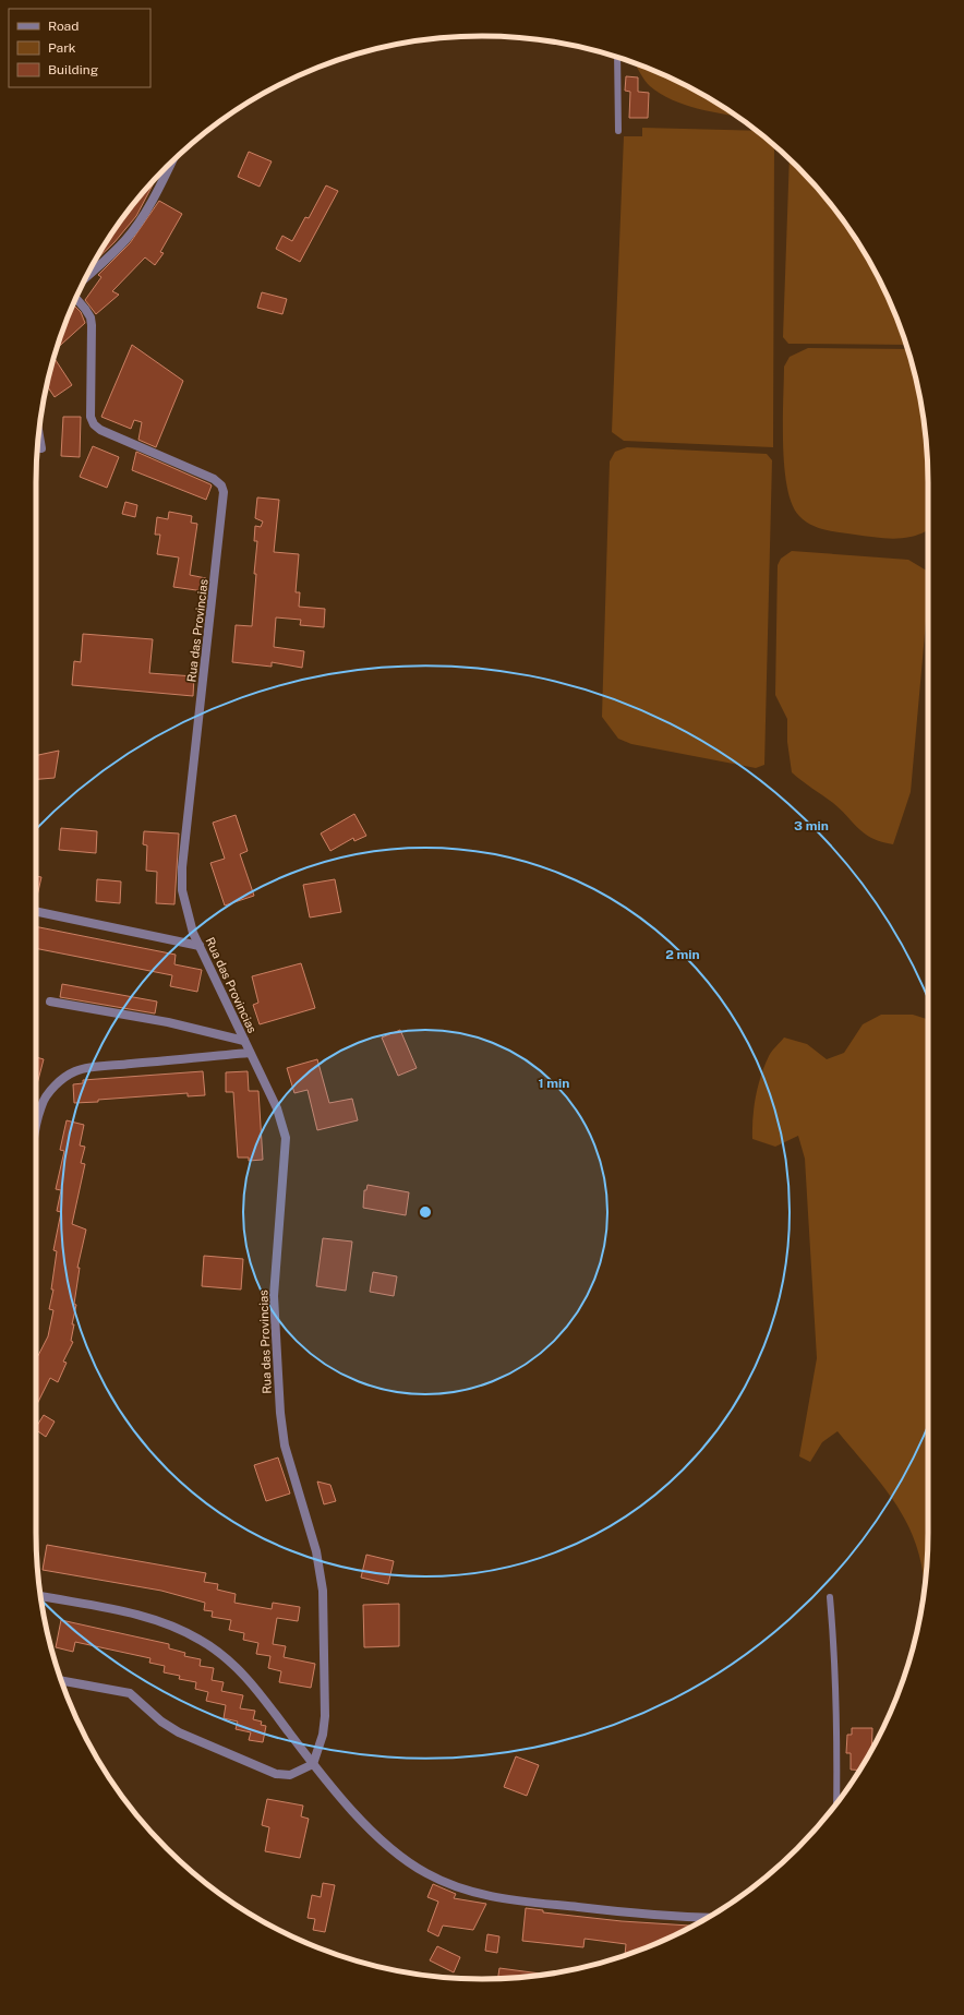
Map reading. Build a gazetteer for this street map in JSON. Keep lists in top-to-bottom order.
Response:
{
  "streets": {
    "street": ["Rua das Provincias"]
  },
  "legend": ["Road", "Park", "Building"],
  "rings": ["3 min", "2 min", "1 min"]
}
